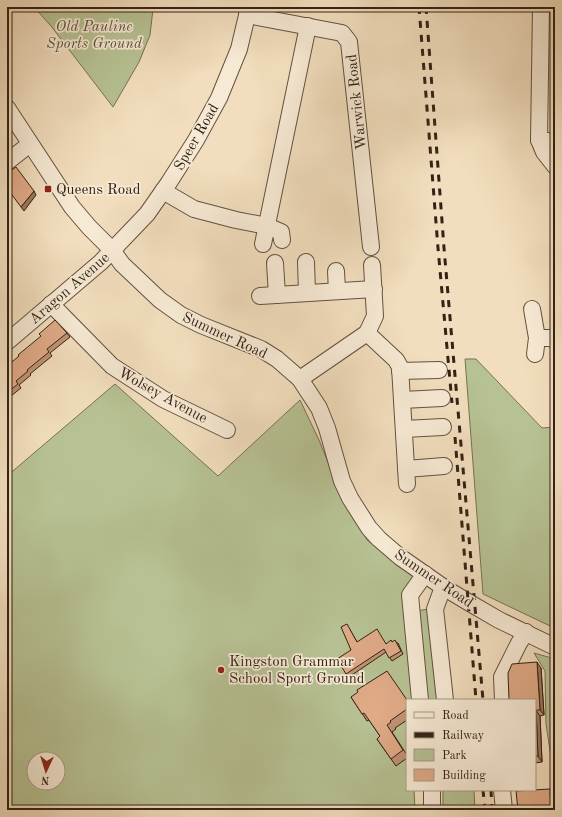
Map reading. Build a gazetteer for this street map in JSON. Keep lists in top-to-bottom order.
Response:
{
  "streets": {
    "street": [
      "Warwick Road",
      "Speer Road",
      "Aragon Avenue",
      "Summer Road",
      "Wolsey Avenue"
    ]
  },
  "crossings": [
    ["Warwick Road", "Speer Road"],
    ["Speer Road", "Aragon Avenue"],
    ["Speer Road", "Summer Road"],
    ["Aragon Avenue", "Summer Road"],
    ["Aragon Avenue", "Wolsey Avenue"]
  ],
  "parks": ["Old Pauline Sports Ground"],
  "places": {
    "transit": ["Queens Road"],
    "other": ["Kingston Grammar School Sport Ground"]
  },
  "legend": [
    "Road",
    "Railway",
    "Park",
    "Building"
  ],
  "north": "bottom"
}
